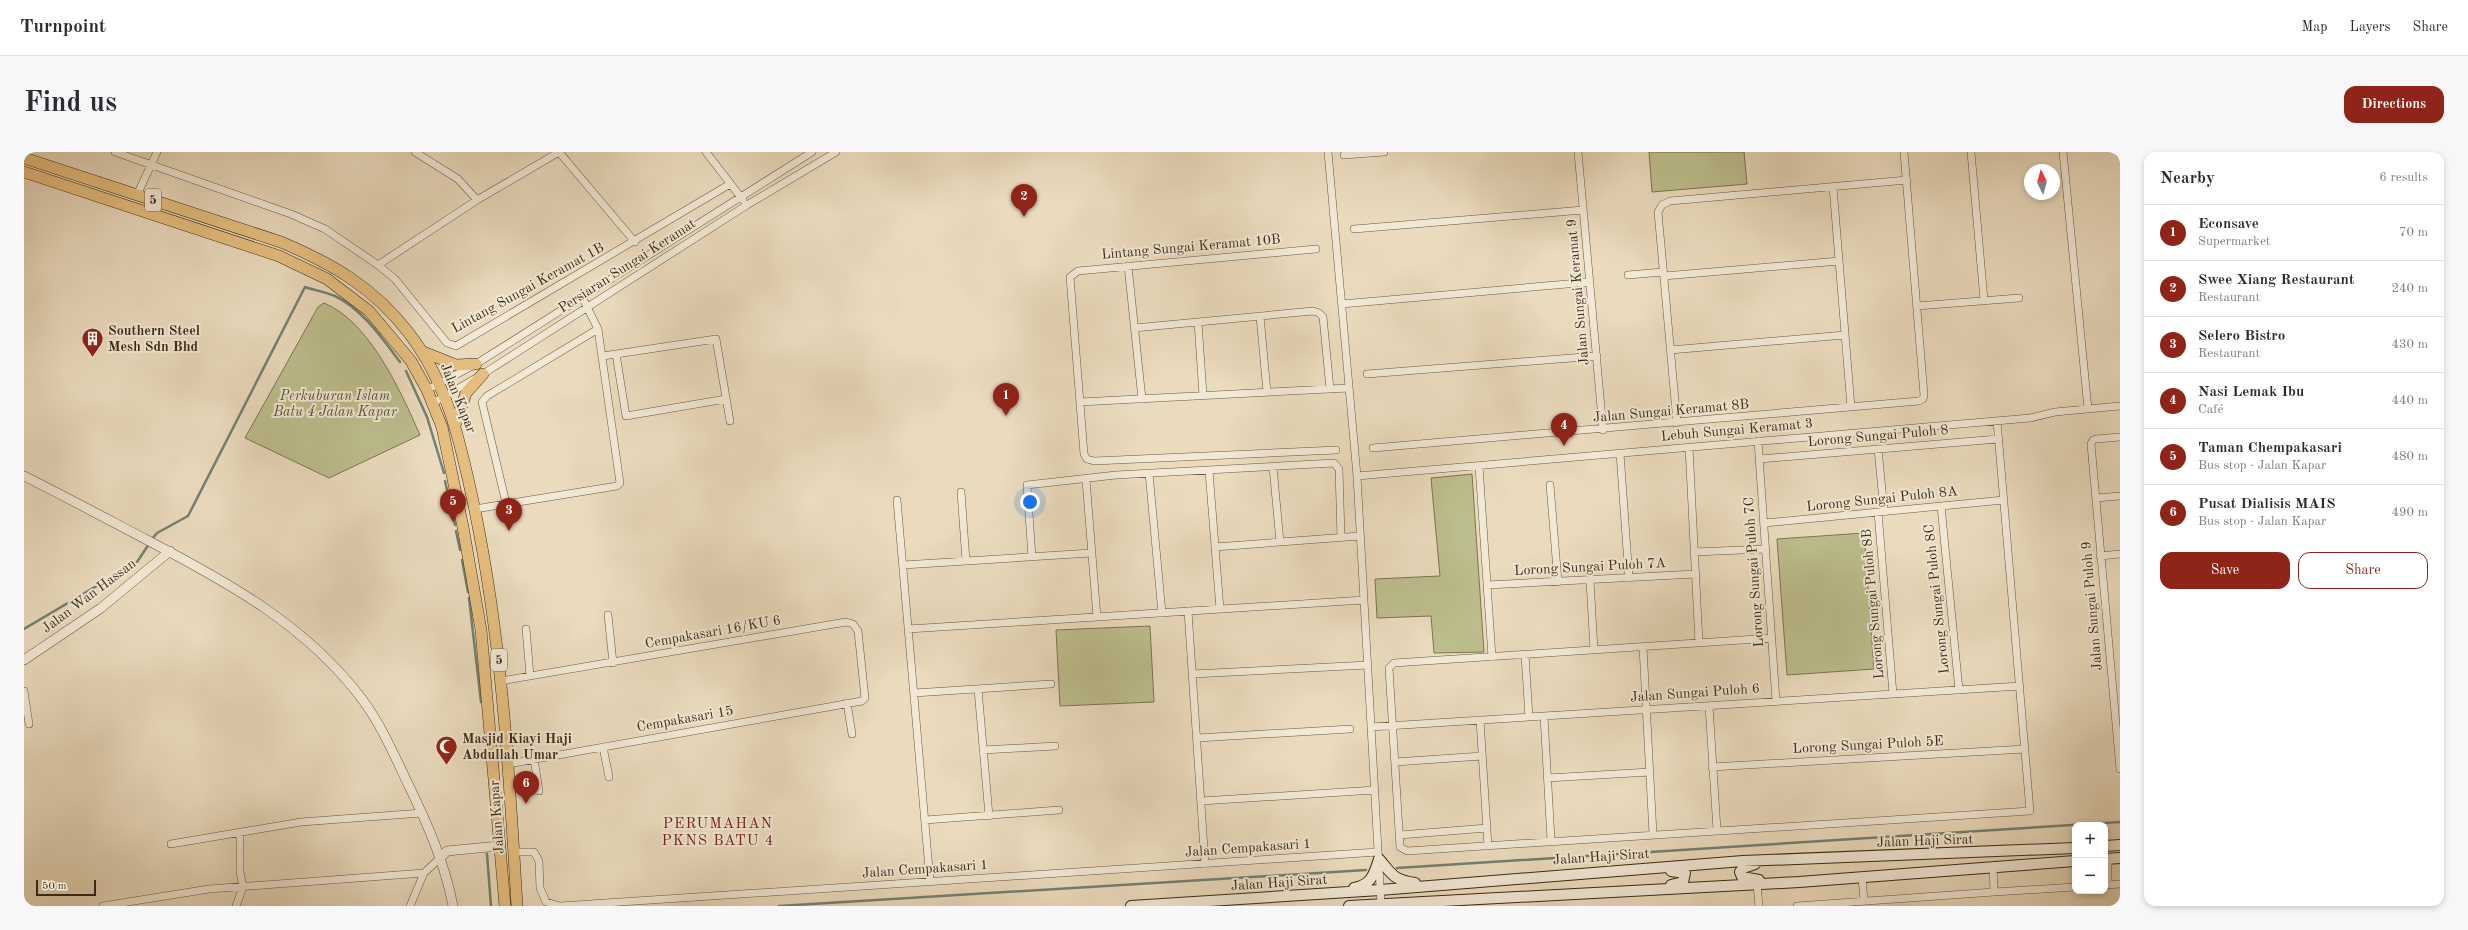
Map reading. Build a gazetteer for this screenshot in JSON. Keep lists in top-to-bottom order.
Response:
{
  "streets": {
    "highway": ["5", "Jalan Kapar"],
    "main road": ["Jalan Haji Sirat"],
    "street": [
      "Lintang Sungai Keramat 10B",
      "Persiaran Sungai Keramat",
      "Lintang Sungai Keramat 1B",
      "Jalan Sungai Keramat 9",
      "Jalan Sungai Keramat 8B",
      "Lebuh Sungai Keramat 3",
      "Lorong Sungai Puloh 8",
      "Lorong Sungai Puloh 8A",
      "Lorong Sungai Puloh 7A",
      "Lorong Sungai Puloh 7C",
      "Jalan Wan Hassan",
      "Lorong Sungai Puloh 8C",
      "Lorong Sungai Puloh 8B",
      "Jalan Sungai Puloh 9",
      "Cempakasari 16/KU 6",
      "Jalan Sungai Puloh 6",
      "Cempakasari 15",
      "Lorong Sungai Puloh 5E",
      "Jalan Cempakasari 1"
    ]
  },
  "crossings": [
    ["Persiaran Sungai Keramat", "Jalan Kapar"],
    ["Jalan Sungai Keramat 9", "Jalan Sungai Keramat 8B"],
    ["Jalan Kapar", "Cempakasari 16/KU 6"],
    ["Jalan Kapar", "Cempakasari 15"],
    ["Jalan Kapar", "Jalan Cempakasari 1"],
    ["Lebuh Sungai Keramat 3", "Lorong Sungai Puloh 7C"],
    ["Lorong Sungai Puloh 8", "Lorong Sungai Puloh 7C"],
    ["Lorong Sungai Puloh 8", "Lorong Sungai Puloh 8B"],
    ["Lorong Sungai Puloh 8A", "Lorong Sungai Puloh 7C"],
    ["Lorong Sungai Puloh 8A", "Lorong Sungai Puloh 8C"],
    ["Lorong Sungai Puloh 8A", "Lorong Sungai Puloh 8B"],
    ["Lorong Sungai Puloh 7C", "Jalan Sungai Puloh 6"],
    ["Lorong Sungai Puloh 8C", "Jalan Sungai Puloh 6"],
    ["Lorong Sungai Puloh 8B", "Jalan Sungai Puloh 6"],
    ["Cempakasari 16/KU 6", "Cempakasari 15"]
  ],
  "districts": ["PERUMAHAN PKNS BATU 4"],
  "parks": ["Perkuburan Islam Batu 4 Jalan Kapar"],
  "places": {
    "building": ["Southern Steel Mesh Sdn Bhd"],
    "mosque": ["Masjid Kiayi Haji Abdullah Umar"]
  },
  "scale_bar": "50 m",
  "north": "top",
  "page": {
    "header": "Turnpoint",
    "nav": ["Map", "Layers", "Share"],
    "buttons": [
      "Directions",
      ["Save", "Share"]
    ],
    "title": "Find us",
    "heading": ["Nearby", "6 results"],
    "pins": [
      "2",
      "1",
      "4",
      "5",
      "3",
      "6"
    ],
    "list": [
      {
        "mark": "1",
        "name": "Econsave",
        "note": "Supermarket",
        "value": "70 m"
      },
      {
        "mark": "2",
        "name": "Swee Xiang Restaurant",
        "note": "Restaurant",
        "value": "240 m"
      },
      {
        "mark": "3",
        "name": "Selero Bistro",
        "note": "Restaurant",
        "value": "430 m"
      },
      {
        "mark": "4",
        "name": "Nasi Lemak Ibu",
        "note": "Café",
        "value": "440 m"
      },
      {
        "mark": "5",
        "name": "Taman Chempakasari",
        "note": "Bus stop · Jalan Kapar",
        "value": "480 m"
      },
      {
        "mark": "6",
        "name": "Pusat Dialisis MAIS",
        "note": "Bus stop · Jalan Kapar",
        "value": "490 m"
      }
    ],
    "map_buttons": ["+", "−"],
    "scale": "50 m"
  }
}
